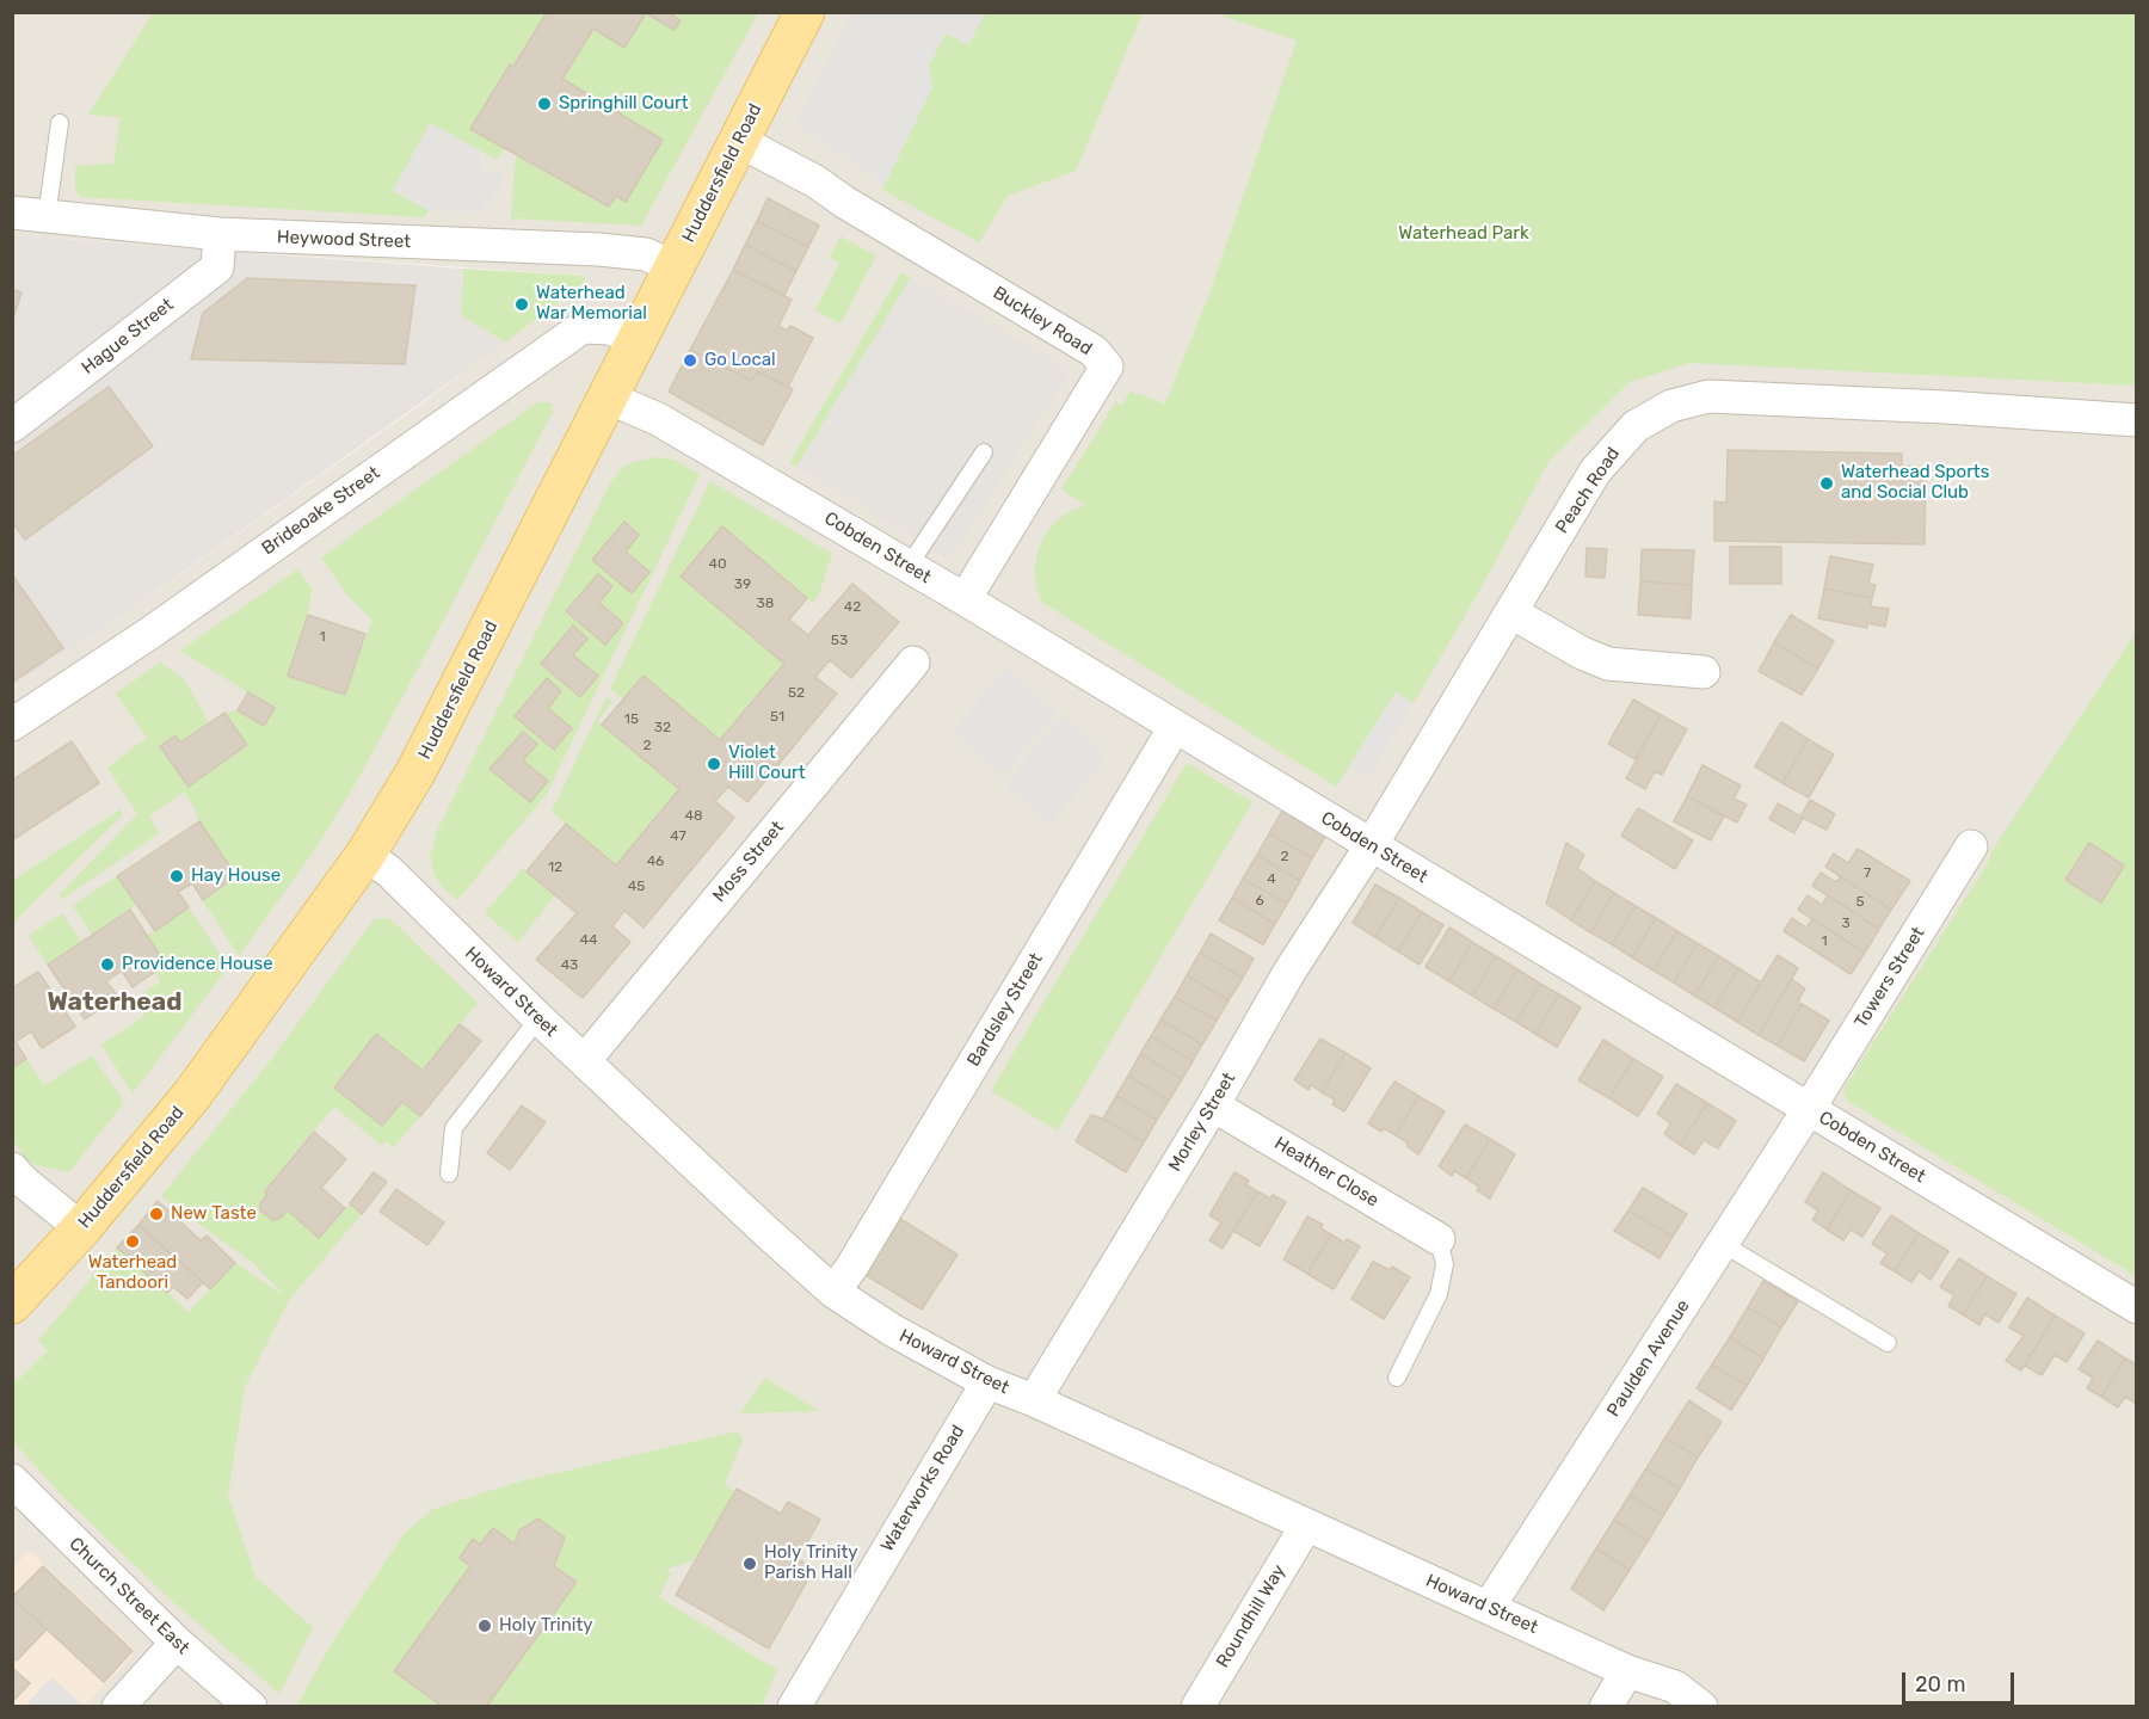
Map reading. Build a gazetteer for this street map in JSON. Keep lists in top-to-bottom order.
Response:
{
  "streets": {
    "main road": ["Huddersfield Road"],
    "street": [
      "Heywood Street",
      "Buckley Road",
      "Hague Street",
      "Peach Road",
      "Brideoake Street",
      "Cobden Street",
      "Moss Street",
      "Towers Street",
      "Howard Street",
      "Bardsley Street",
      "Morley Street",
      "Heather Close",
      "Paulden Avenue",
      "Waterworks Road",
      "Church Street East",
      "Roundhill Way"
    ]
  },
  "crossings": [
    ["Huddersfield Road", "Heywood Street"],
    ["Huddersfield Road", "Buckley Road"],
    ["Huddersfield Road", "Brideoake Street"],
    ["Huddersfield Road", "Cobden Street"],
    ["Huddersfield Road", "Howard Street"],
    ["Heywood Street", "Hague Street"],
    ["Buckley Road", "Cobden Street"],
    ["Peach Road", "Cobden Street"],
    ["Peach Road", "Morley Street"],
    ["Cobden Street", "Towers Street"],
    ["Cobden Street", "Bardsley Street"],
    ["Cobden Street", "Morley Street"],
    ["Cobden Street", "Paulden Avenue"],
    ["Moss Street", "Howard Street"],
    ["Towers Street", "Paulden Avenue"],
    ["Howard Street", "Bardsley Street"],
    ["Howard Street", "Morley Street"],
    ["Howard Street", "Paulden Avenue"],
    ["Howard Street", "Waterworks Road"],
    ["Howard Street", "Roundhill Way"],
    ["Morley Street", "Heather Close"]
  ],
  "districts": ["Waterhead"],
  "parks": ["Waterhead Park"],
  "places": [
    "Springhill Court",
    "Waterhead War Memorial",
    "Go Local",
    "Waterhead Sports and Social Club",
    "Violet Hill Court",
    "Hay House",
    "Providence House",
    "New Taste",
    "Waterhead Tandoori",
    "Holy Trinity Parish Hall",
    "Holy Trinity"
  ],
  "house_numbers": [
    "40",
    "39",
    "38",
    "42",
    "1",
    "53",
    "52",
    "51",
    "15",
    "32",
    "2",
    "48",
    "47",
    "2",
    "46",
    "12",
    "7",
    "4",
    "45",
    "6",
    "5",
    "3",
    "44",
    "1",
    "43"
  ],
  "scale_bar": "20 m"
}
